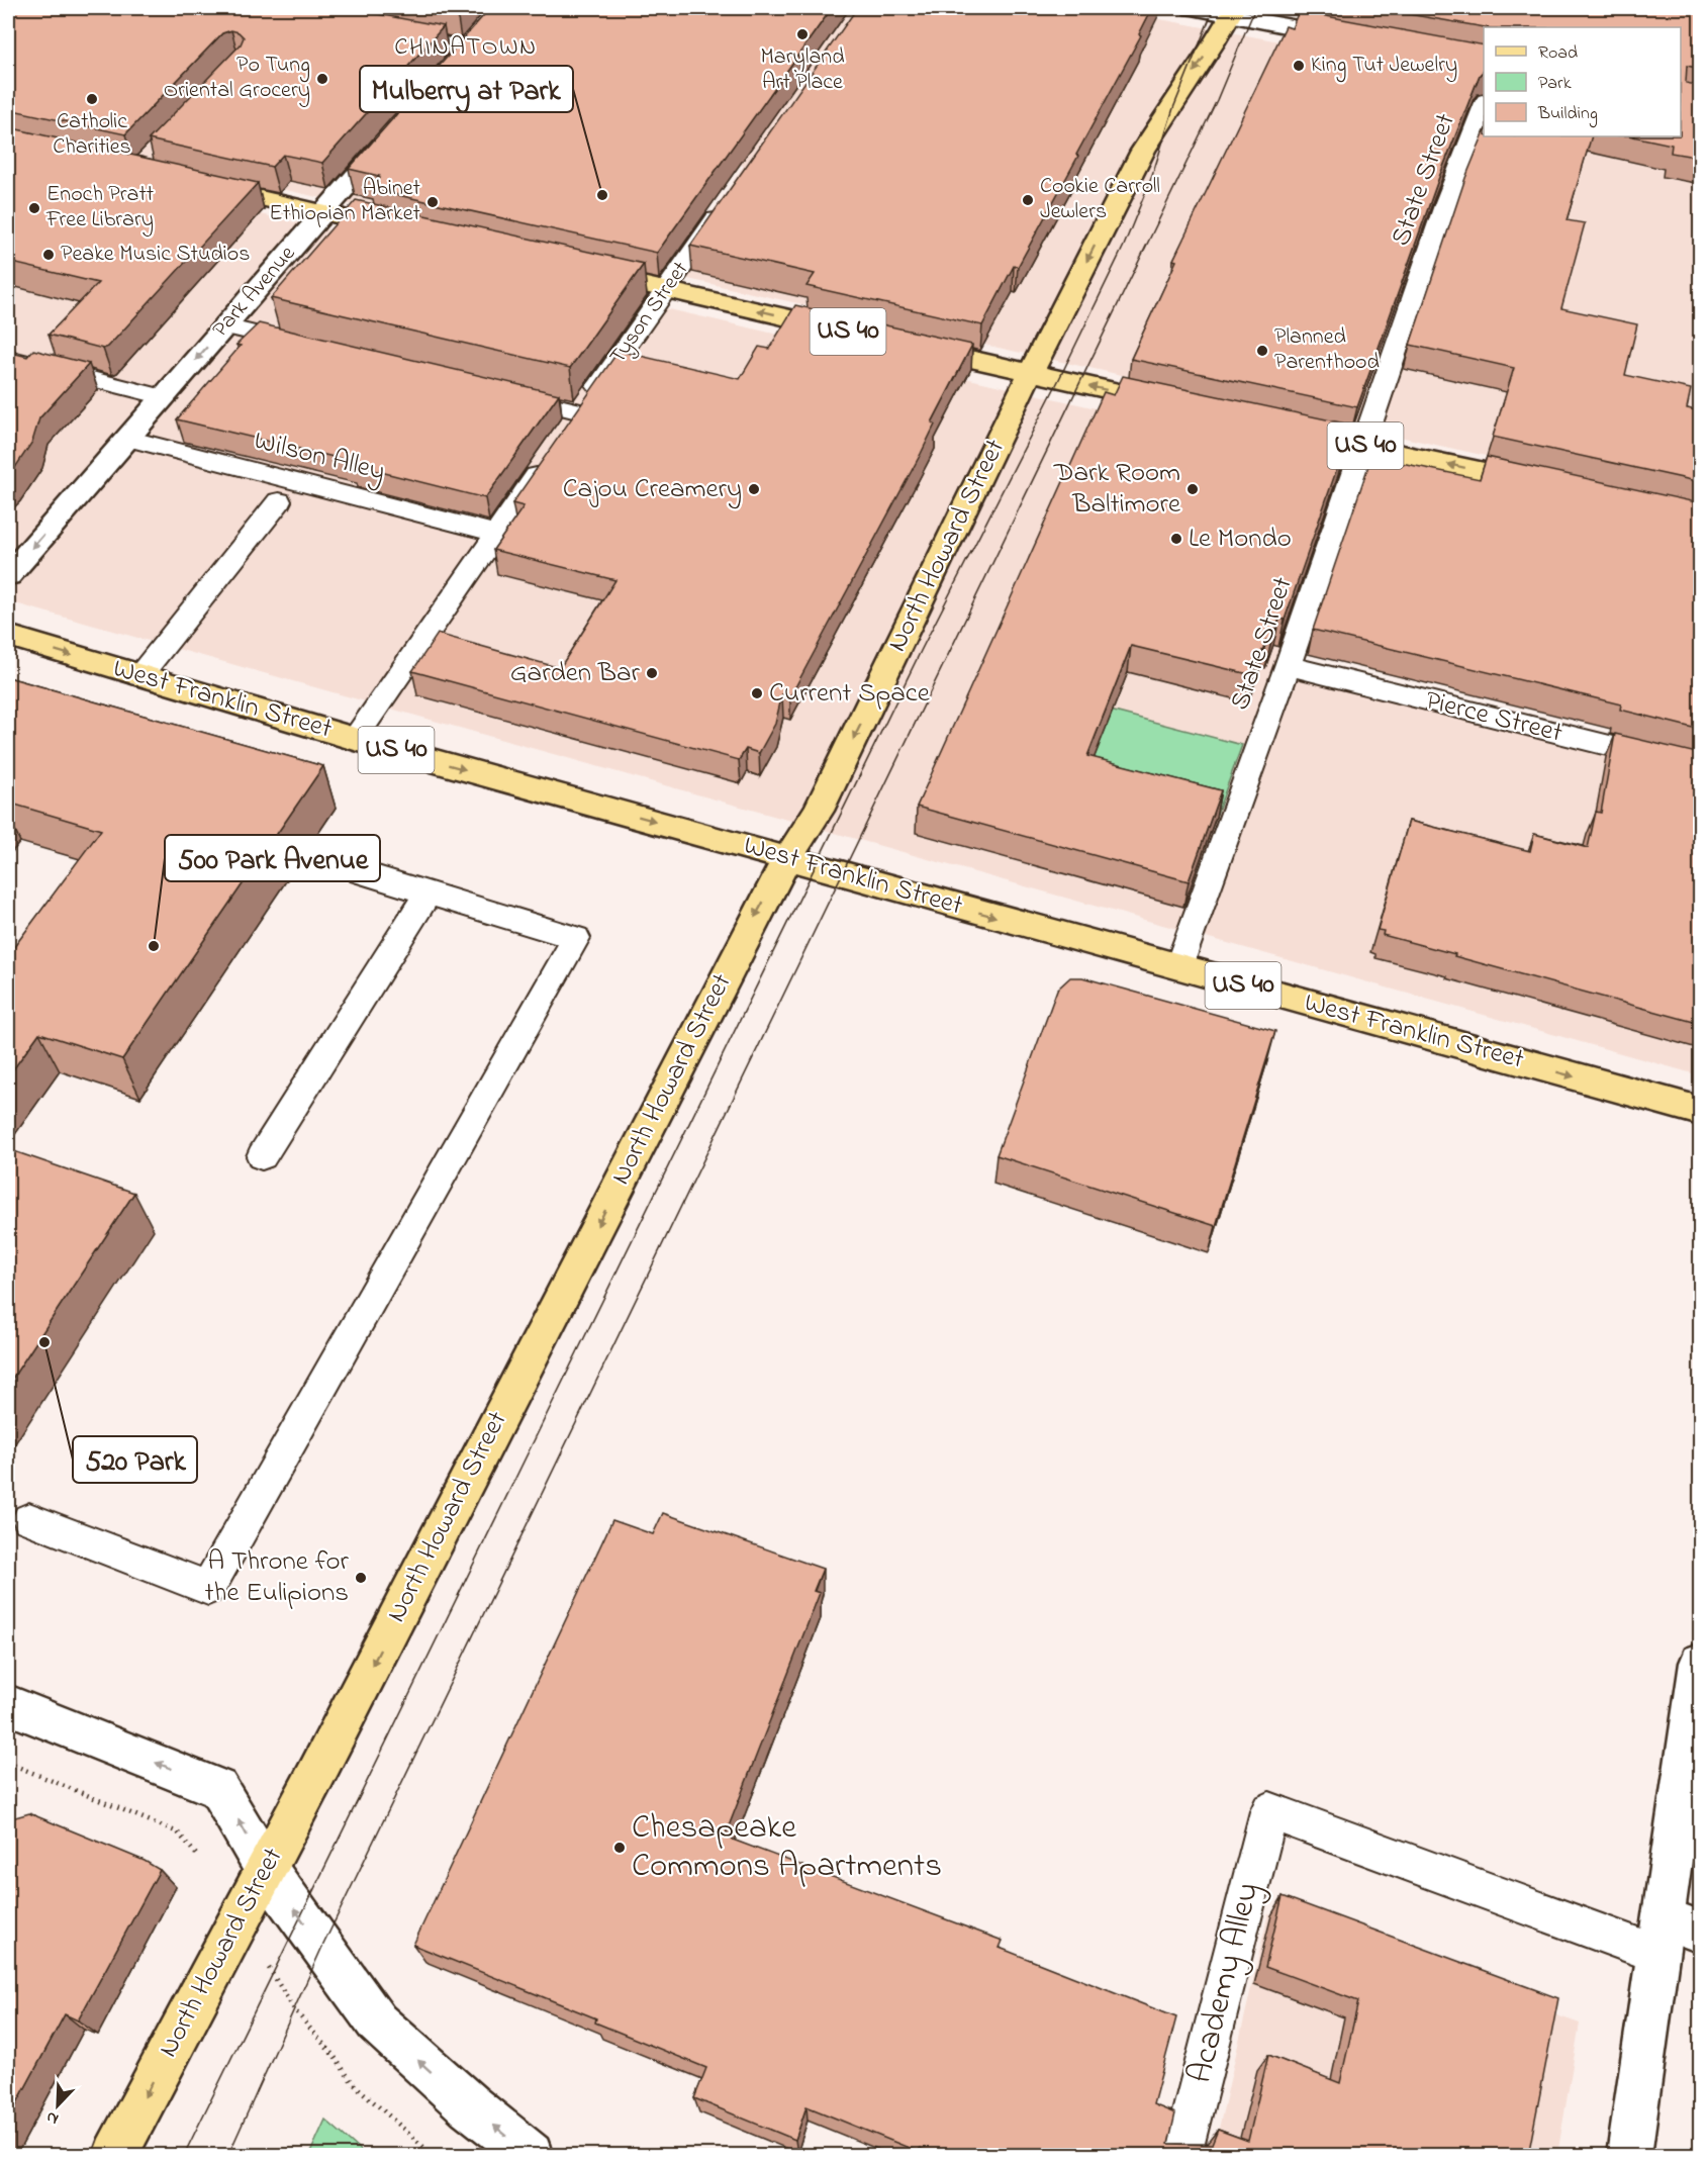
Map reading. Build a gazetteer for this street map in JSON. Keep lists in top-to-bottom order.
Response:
{
  "streets": {
    "main road": ["US 40", "North Howard Street", "West Franklin Street"],
    "street": ["Park Avenue"],
    "lane": [
      "State Street",
      "Tyson Street",
      "Wilson Alley",
      "Pierce Street",
      "Academy Alley"
    ]
  },
  "crossings": [
    ["State Street", "US 40"],
    ["State Street", "West Franklin Street"],
    ["State Street", "Pierce Street"],
    ["Park Avenue", "Wilson Alley"],
    ["Tyson Street", "US 40"],
    ["US 40", "North Howard Street"],
    ["North Howard Street", "West Franklin Street"]
  ],
  "one_way": ["Park Avenue", "North Howard Street", "West Franklin Street"],
  "districts": ["CHINATOWN"],
  "places": [
    "Maryland Art Place",
    "King Tut Jewelry",
    "Po Tung Oriental Grocery",
    "Catholic Charities",
    "Mulberry at Park",
    "Cookie Carroll Jewlers",
    "Abinet Ethiopian Market",
    "Enoch Pratt Free Library",
    "Peake Music Studios",
    "Planned Parenthood",
    "Cajou Creamery",
    "Dark Room Baltimore",
    "Le Mondo",
    "Garden Bar",
    "Current Space",
    "500 Park Avenue",
    "520 Park",
    "A Throne for the Eulipions",
    "Chesapeake Commons Apartments"
  ],
  "legend": ["Road", "Park", "Building"],
  "north": "bottom left"
}
